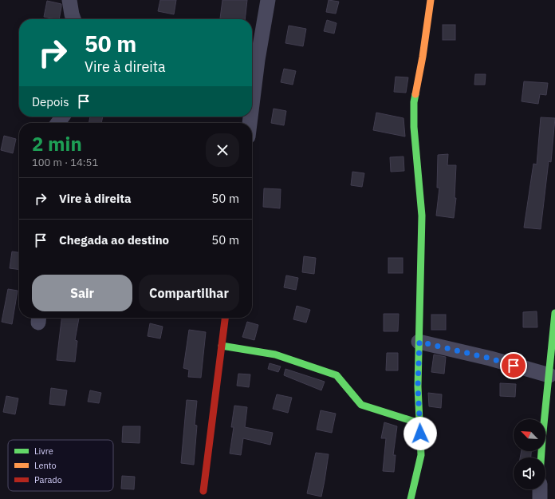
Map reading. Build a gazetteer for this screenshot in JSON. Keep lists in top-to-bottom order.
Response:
{
  "legend": ["Livre", "Lento", "Parado"],
  "north": "top left",
  "page": {
    "turn": ["50 m", "Vire à direita"],
    "then": "Depois",
    "heading": ["2 min", "100 m · 14:51"],
    "list": [
      {
        "name": "Vire à direita",
        "value": "50 m"
      },
      {
        "name": "Chegada ao destino",
        "value": "50 m"
      }
    ],
    "buttons": ["Sair", "Compartilhar"]
  }
}
